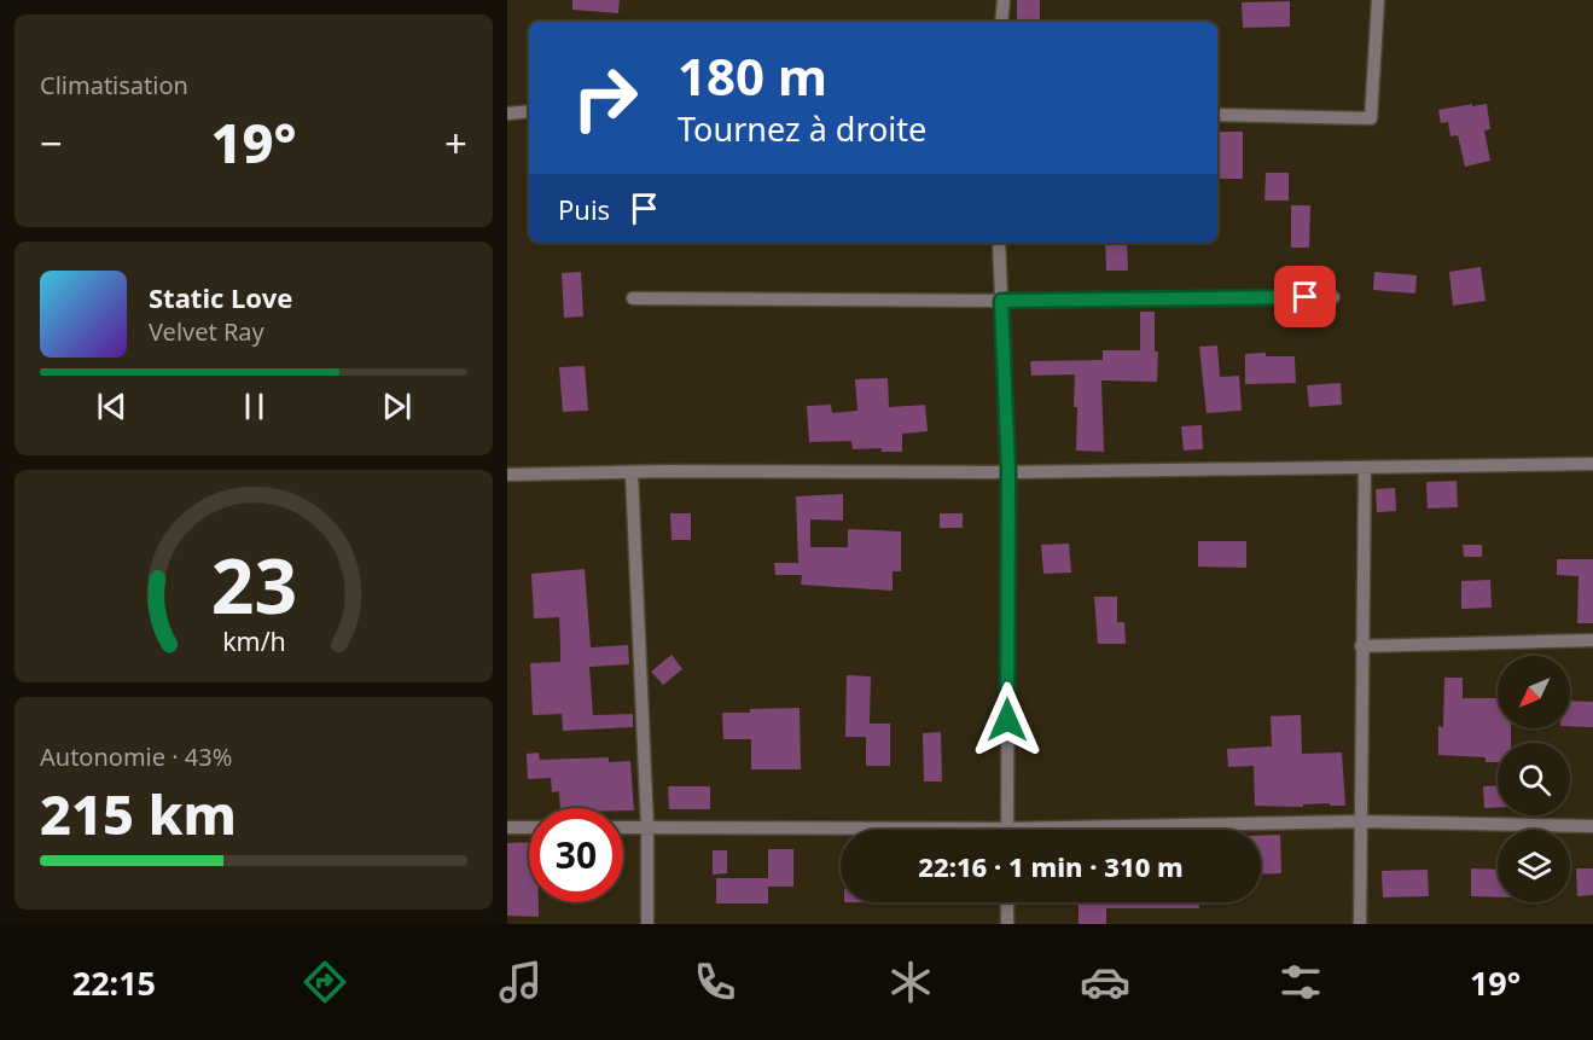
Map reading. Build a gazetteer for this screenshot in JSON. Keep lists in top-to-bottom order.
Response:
{
  "north": "bottom left",
  "page": {
    "tile": [
      "Climatisation",
      ["Autonomie · 43%", "215 km"]
    ],
    "turn": ["180 m", "Tournez à droite"],
    "heat": ["−", "19°", "+"],
    "then": "Puis",
    "song": ["Static Love", "Velvet Ray"],
    "limit": "30",
    "trip": "22:16 · 1 min · 310 m",
    "tabs": ["22:15", "19°"],
    "gauge": ["23", "km/h"]
  }
}
